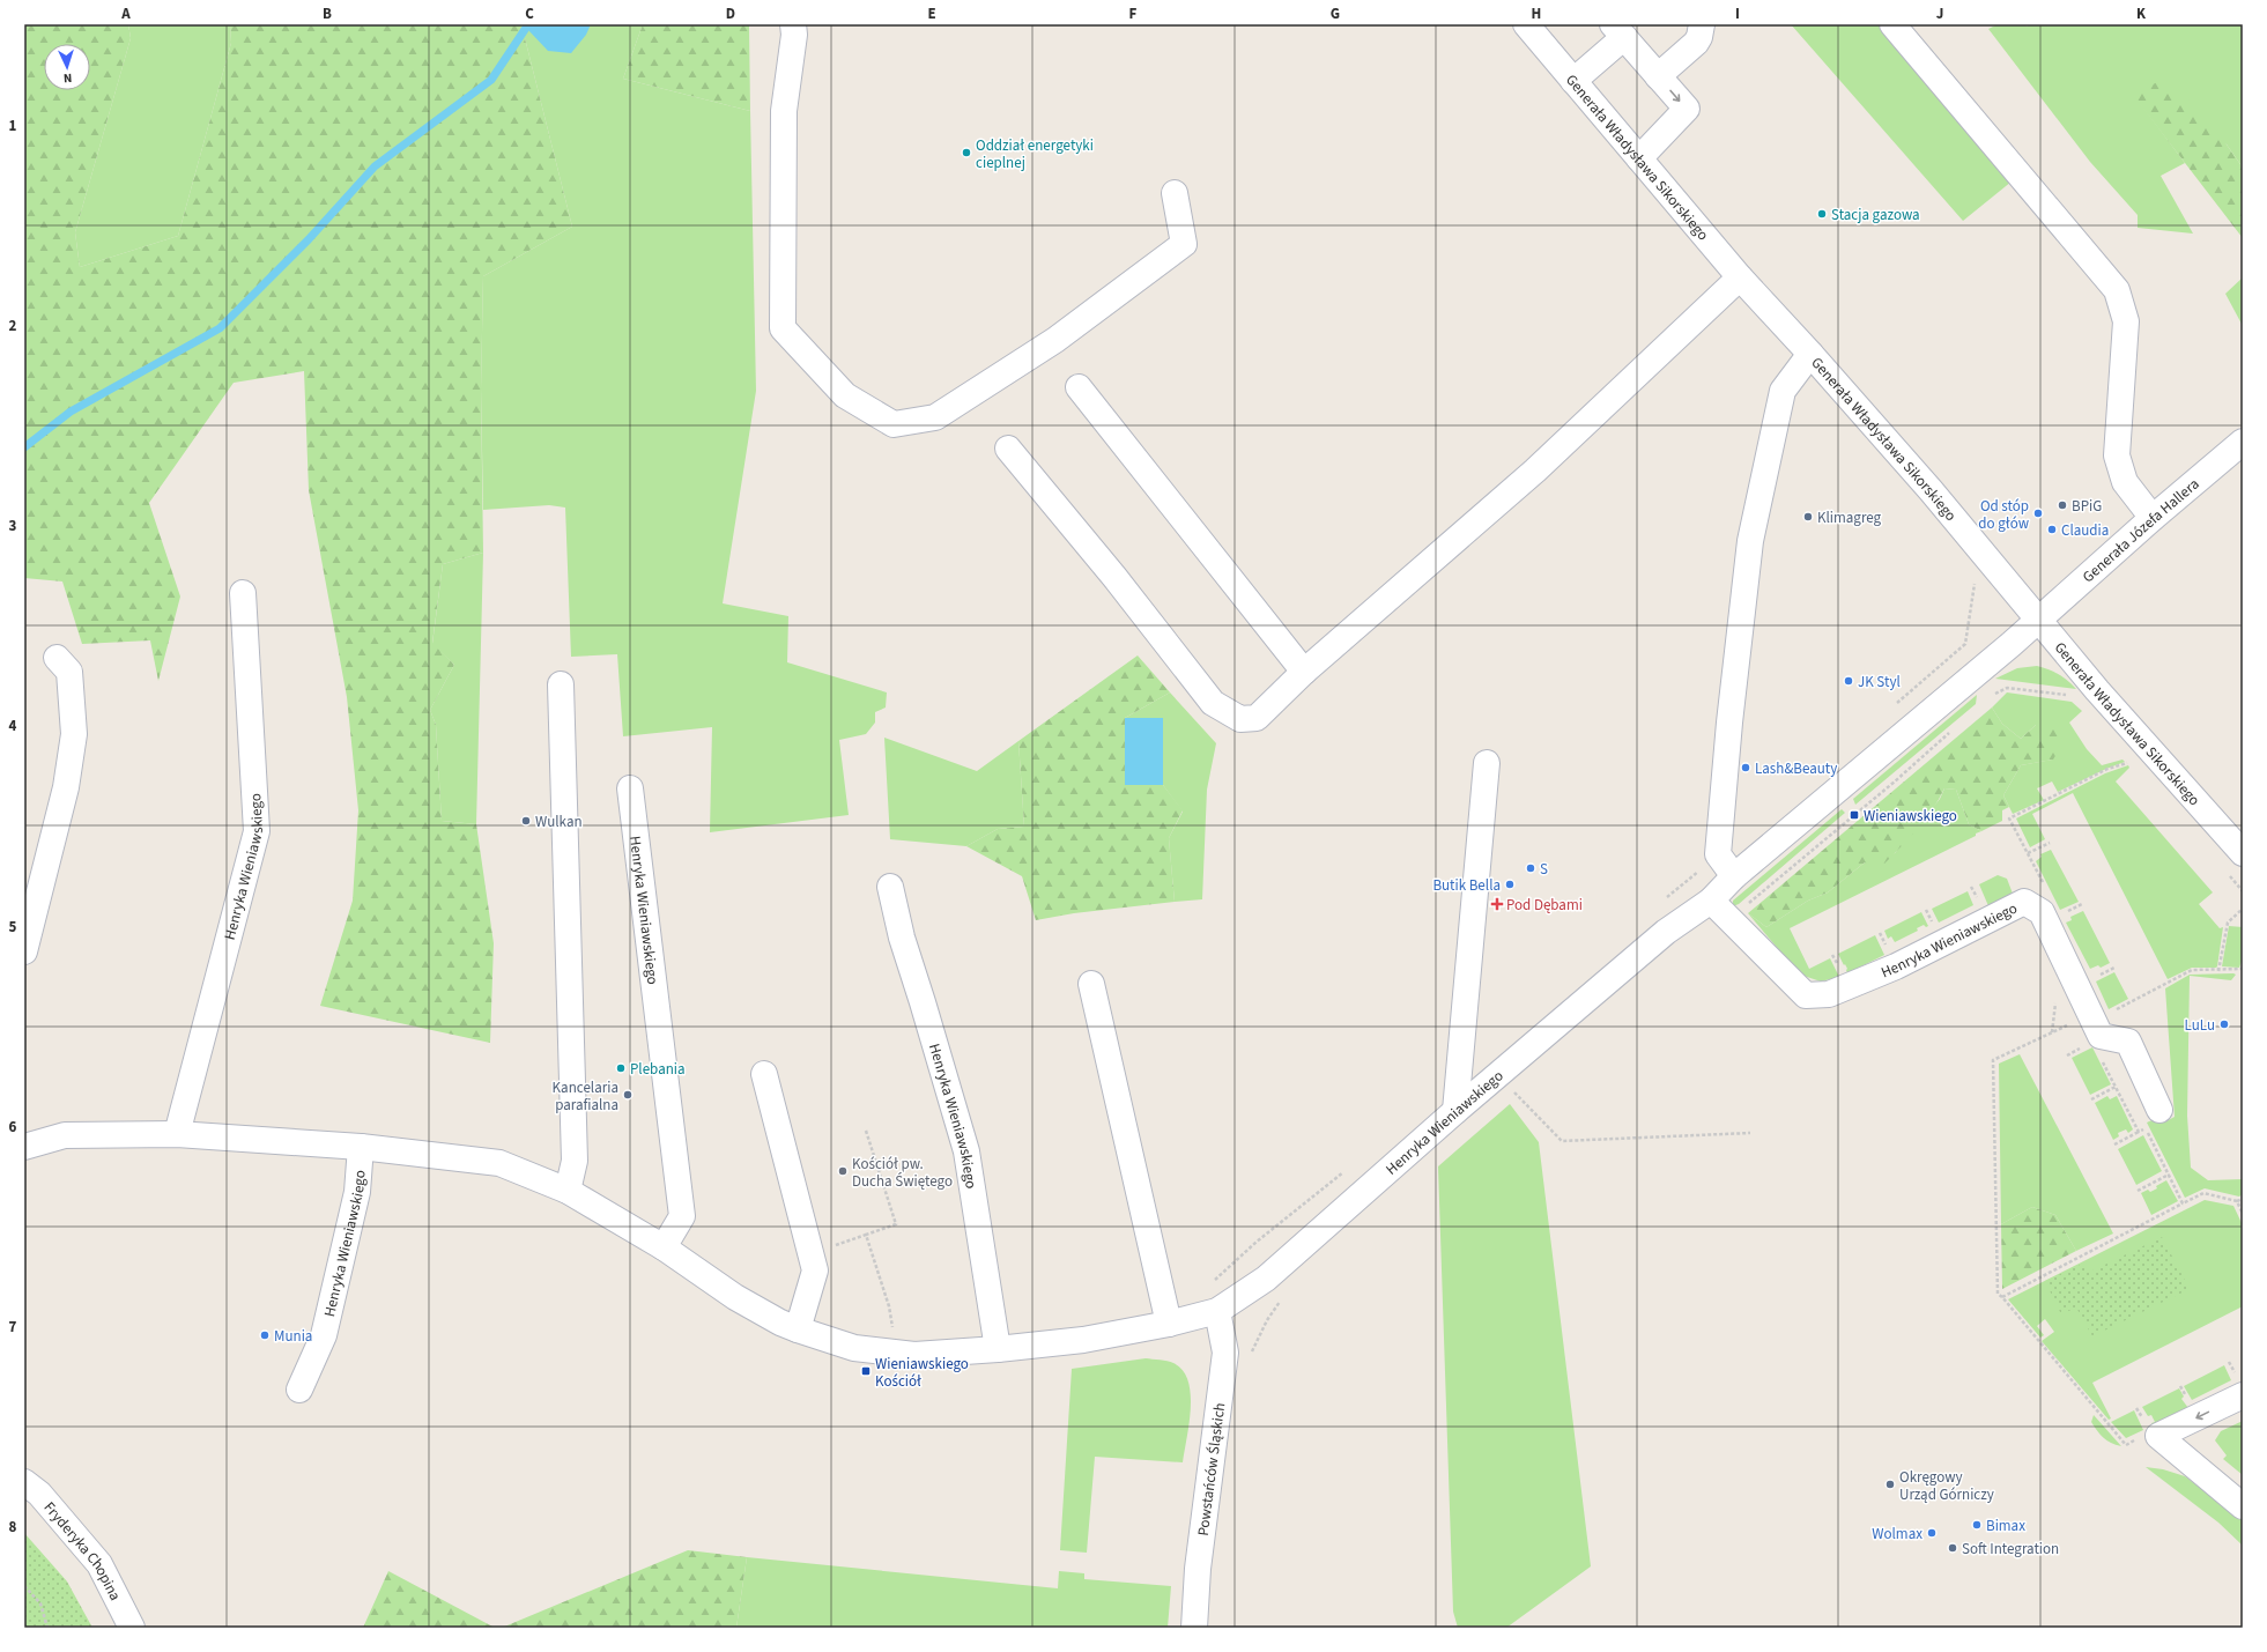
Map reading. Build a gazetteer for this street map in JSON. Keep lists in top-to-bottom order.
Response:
{
  "streets": {
    "street": [
      "Generała Władysława Sikorskiego",
      "Generała Józefa Hallera",
      "Henryka Wieniawskiego",
      "Powstańców Śląskich",
      "Fryderyka Chopina"
    ]
  },
  "crossings": [
    ["Generała Władysława Sikorskiego", "Generała Józefa Hallera"],
    ["Generała Władysława Sikorskiego", "Henryka Wieniawskiego"],
    ["Generała Józefa Hallera", "Henryka Wieniawskiego"],
    ["Henryka Wieniawskiego", "Powstańców Śląskich"]
  ],
  "places": {
    "other": [
      "Oddział energetyki cieplnej",
      "Stacja gazowa",
      "BPiG",
      "Od stóp do głów",
      "Klimagreg",
      "Claudia",
      "JK Styl",
      "Lash&Beauty",
      "Wulkan",
      "S",
      "Butik Bella",
      "LuLu",
      "Plebania",
      "Kancelaria parafialna",
      "Kościół pw. Ducha Świętego",
      "Munia",
      "Okręgowy Urząd Górniczy",
      "Bimax",
      "Wolmax",
      "Soft Integration"
    ],
    "transit": ["Wieniawskiego", "Wieniawskiego Kościół"],
    "health": ["Pod Dębami"]
  },
  "north": "bottom",
  "grid": {
    "columns": [
      "A",
      "B",
      "C",
      "D",
      "E",
      "F",
      "G",
      "H",
      "I",
      "J",
      "K"
    ],
    "rows": [
      "1",
      "2",
      "3",
      "4",
      "5",
      "6",
      "7",
      "8"
    ]
  }
}
